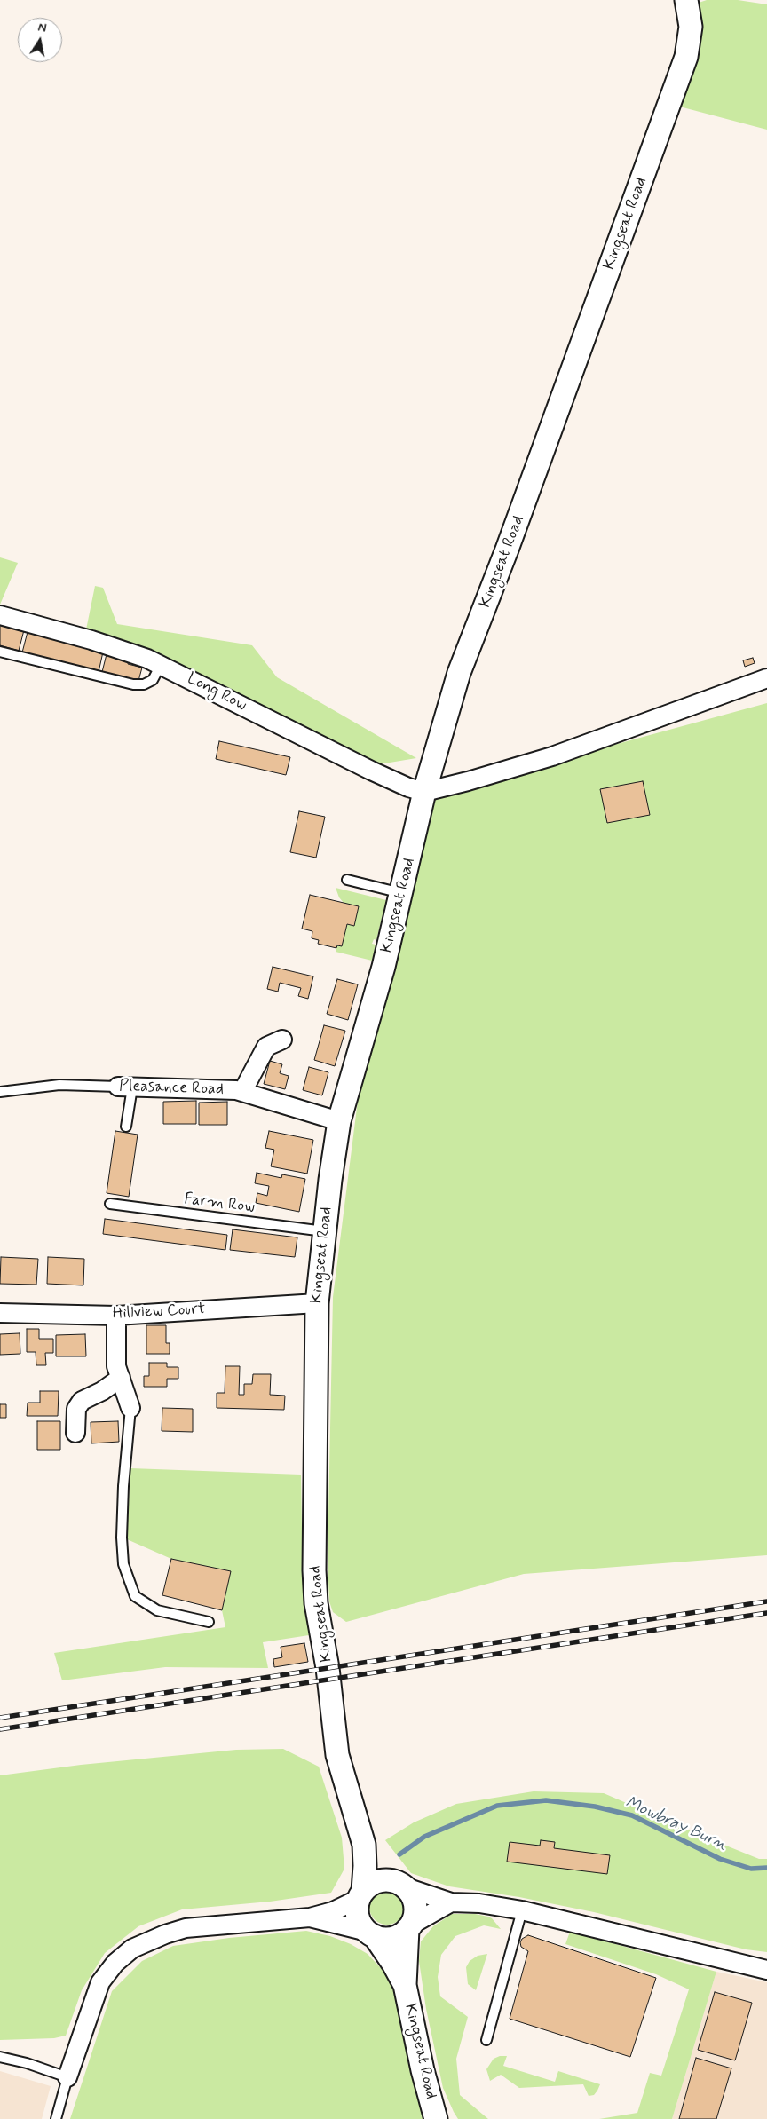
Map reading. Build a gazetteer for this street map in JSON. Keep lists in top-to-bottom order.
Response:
{
  "streets": {
    "street": [
      "Kingseat Road",
      "Long Row",
      "Pleasance Road",
      "Hillview Court"
    ],
    "lane": ["Farm Row"]
  },
  "crossings": [
    ["Kingseat Road", "Long Row"],
    ["Kingseat Road", "Pleasance Road"],
    ["Kingseat Road", "Farm Row"],
    ["Kingseat Road", "Hillview Court"]
  ],
  "water": ["Mowbray Burn"],
  "north": "top"
}
